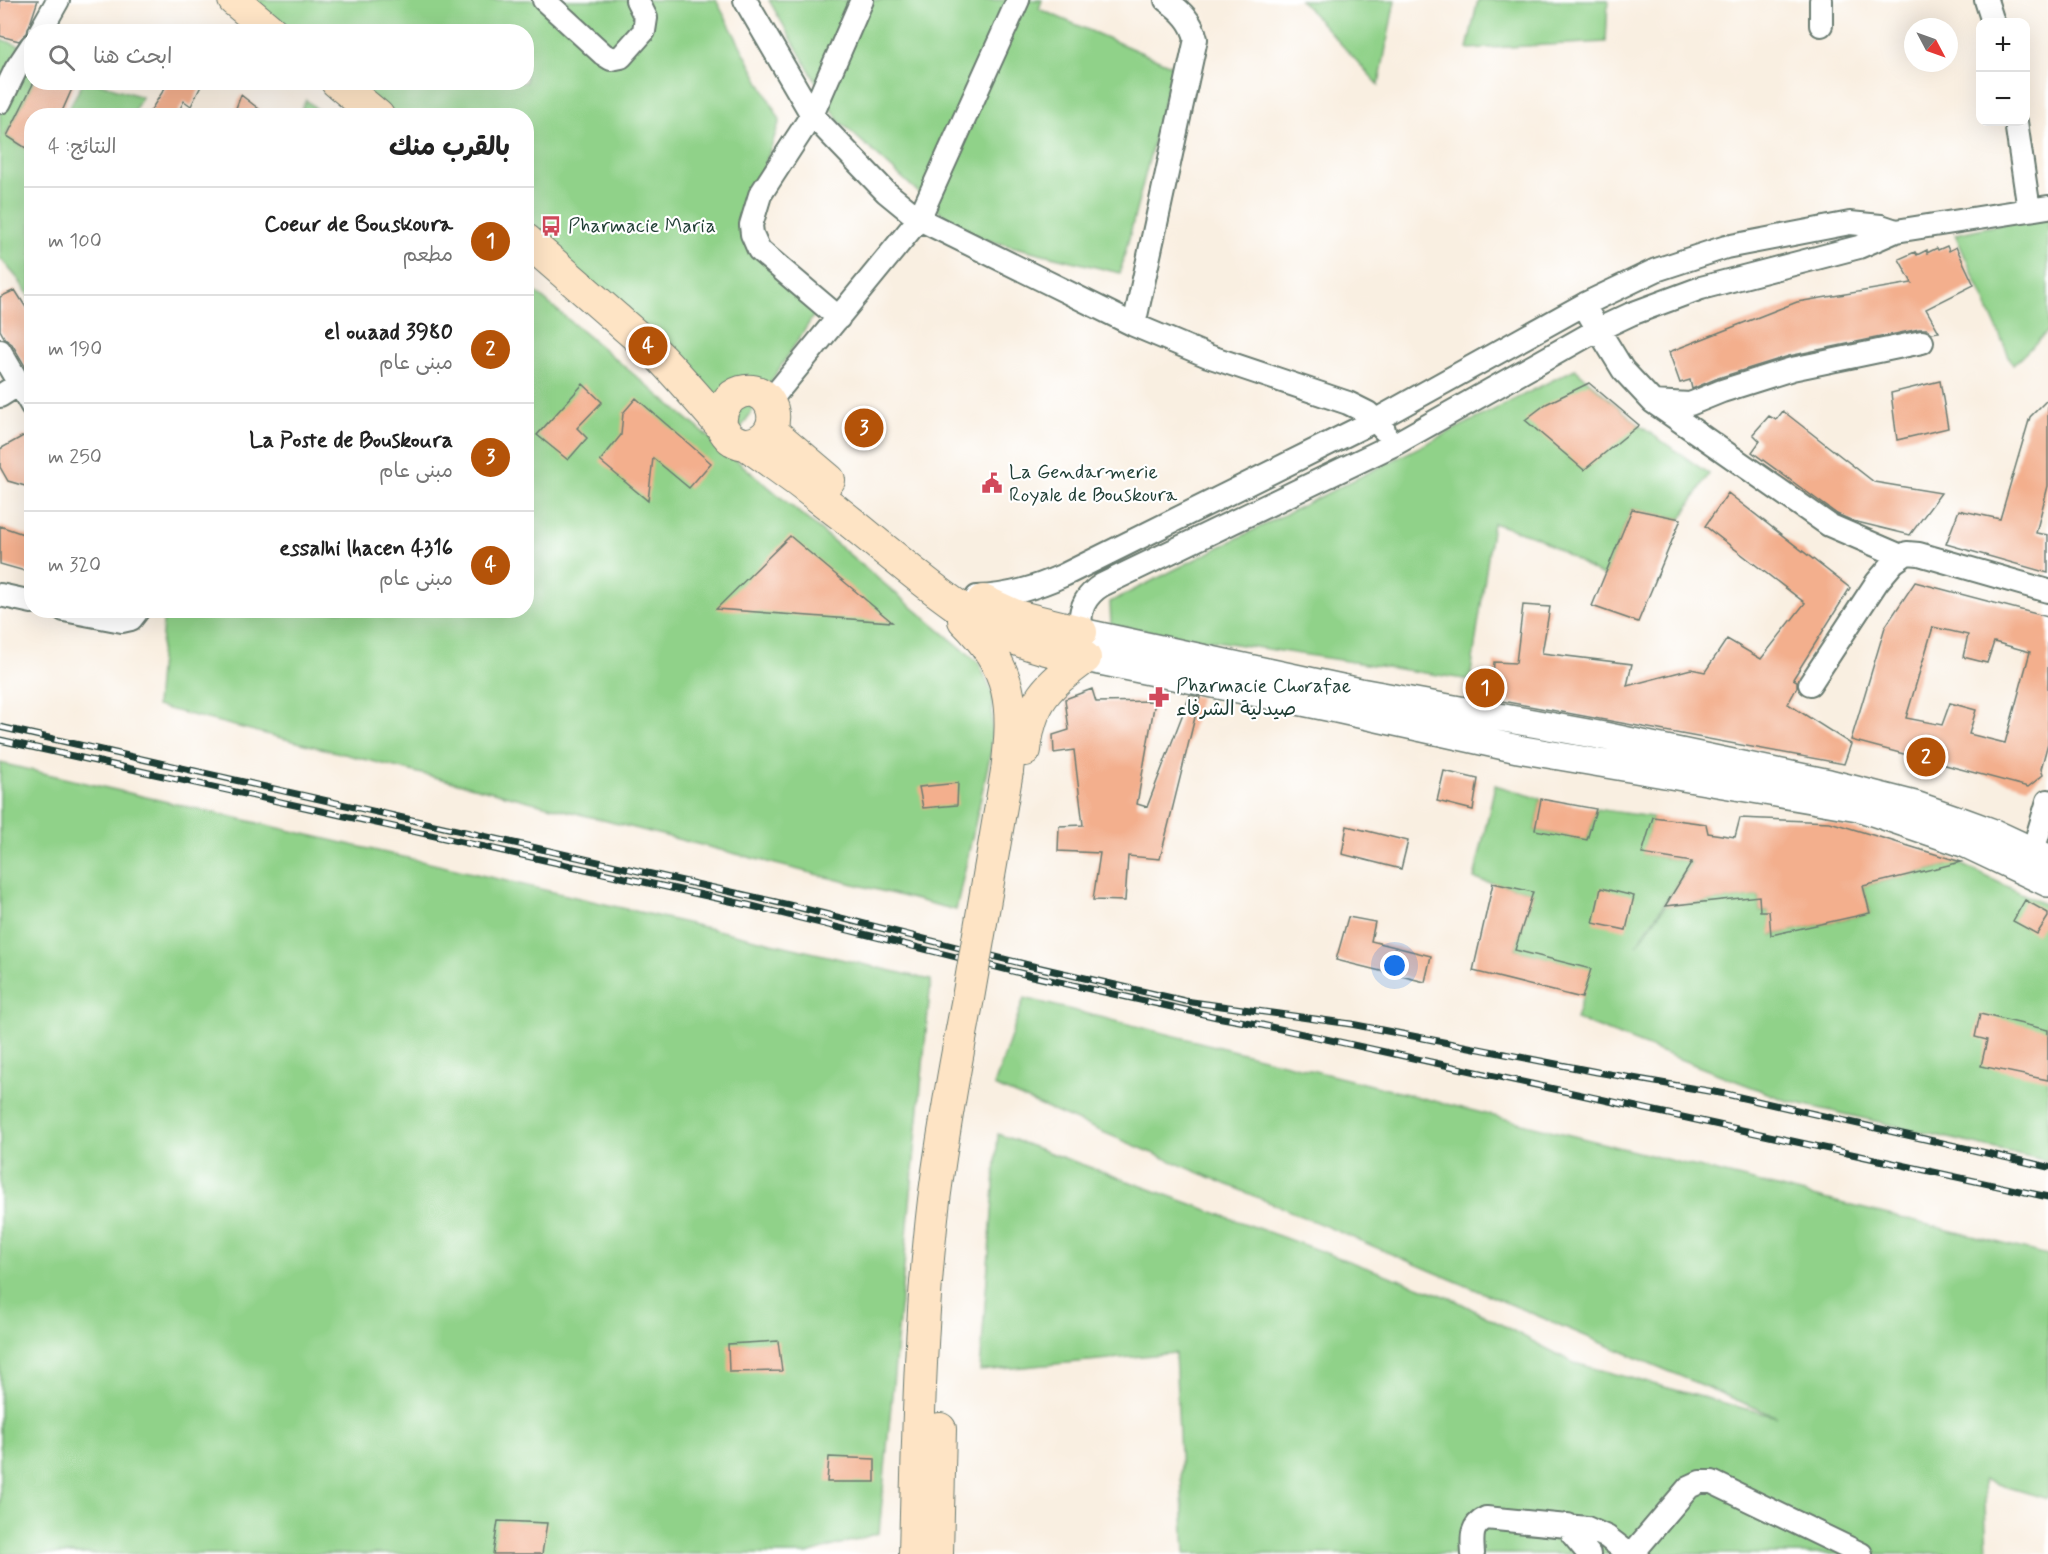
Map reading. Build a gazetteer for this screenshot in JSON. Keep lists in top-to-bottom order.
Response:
{
  "places": {
    "bus stop": ["Pharmacie Maria"],
    "public building": ["La Gendarmerie Royale de Bouskoura"],
    "pharmacy": ["Pharmacie Chorafae صيدلية الشرفاء"]
  },
  "north": "bottom right",
  "page": {
    "map_buttons": ["+", "−"],
    "search": "ابحث هنا",
    "heading": ["بالقرب منك", "النتائج: 4"],
    "list": [
      {
        "mark": "1",
        "name": "Coeur de Bouskoura",
        "note": "مطعم",
        "value": "100 m"
      },
      {
        "mark": "2",
        "name": "el ouaad 3980",
        "note": "مبنى عام",
        "value": "190 m"
      },
      {
        "mark": "3",
        "name": "La Poste de Bouskoura",
        "note": "مبنى عام",
        "value": "250 m"
      },
      {
        "mark": "4",
        "name": "essalhi lhacen 4316",
        "note": "مبنى عام",
        "value": "320 m"
      }
    ],
    "pins": [
      "4",
      "3",
      "1",
      "2"
    ]
  }
}
